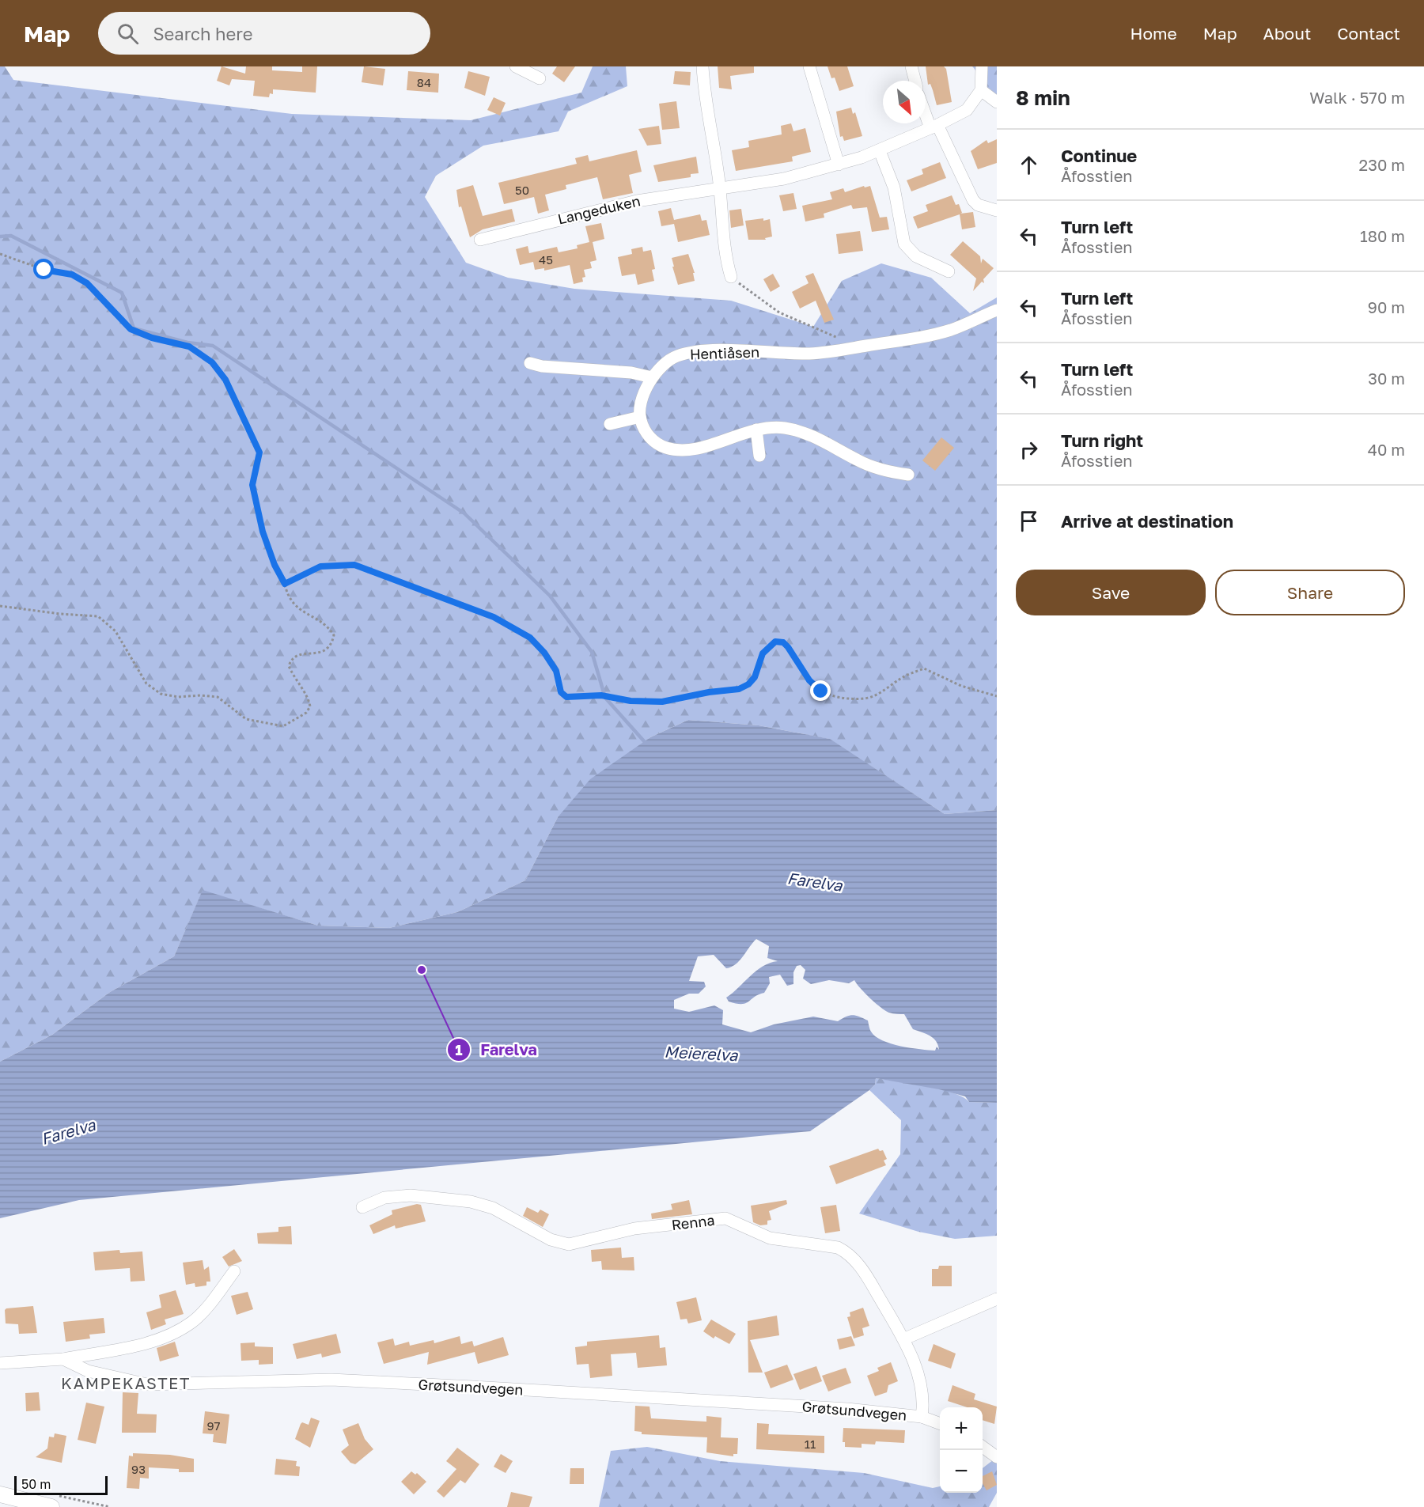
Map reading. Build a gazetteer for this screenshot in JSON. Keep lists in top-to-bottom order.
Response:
{
  "streets": {
    "street": [
      "Langeduken",
      "Hentiåsen",
      "Renna",
      "Grøtsundvegen"
    ]
  },
  "crossings": [
    ["Renna", "Grøtsundvegen"]
  ],
  "districts": ["KAMPEKASTET"],
  "water": ["Farelva", "Meierelva"],
  "places": ["Farelva"],
  "house_numbers": [
    "84",
    "50",
    "45",
    "97",
    "11",
    "93"
  ],
  "scale_bar": "50 m",
  "north": "bottom right",
  "page": {
    "header": "Map",
    "search": "Search here",
    "nav": [
      "Home",
      "Map",
      "About",
      "Contact"
    ],
    "heading": ["8 min", "Walk · 570 m"],
    "list": [
      ["Continue", "Åfosstien", "230 m"],
      ["Turn left", "Åfosstien", "180 m"],
      ["Turn left", "Åfosstien", "90 m"],
      ["Turn left", "Åfosstien", "30 m"],
      ["Turn right", "Åfosstien", "40 m"],
      "Arrive at destination"
    ],
    "buttons": ["Save", "Share"],
    "map_buttons": ["+", "−"],
    "scale": "50 m"
  }
}
